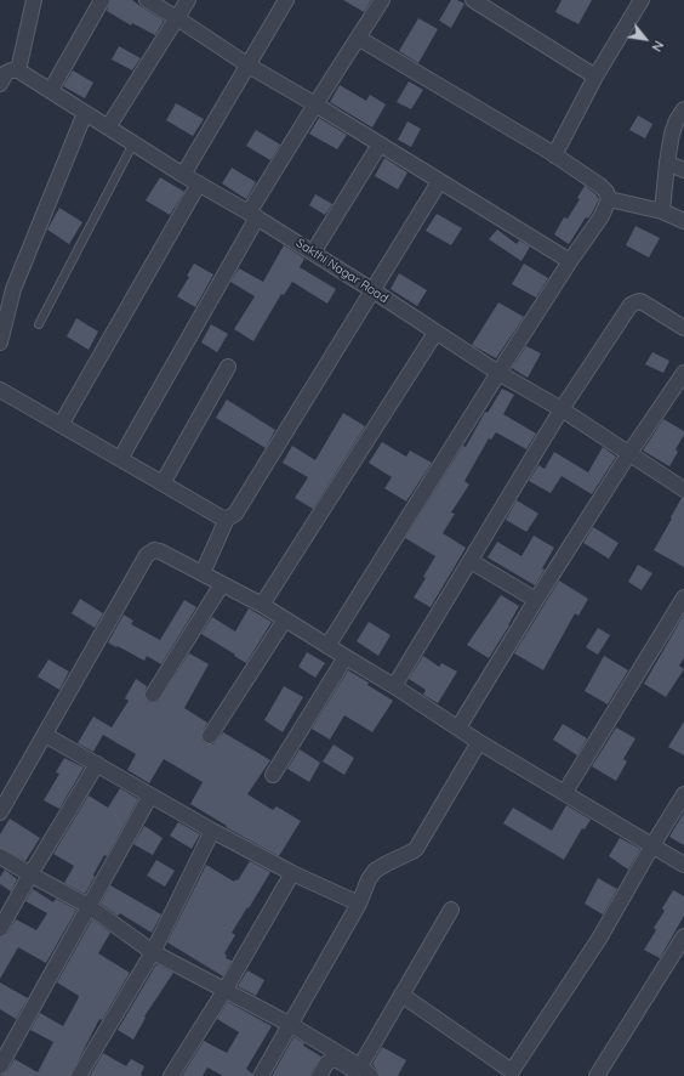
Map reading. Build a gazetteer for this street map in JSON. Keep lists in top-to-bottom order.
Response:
{
  "streets": {
    "street": ["Sakthi Nagar Road"]
  },
  "north": "bottom right"
}
